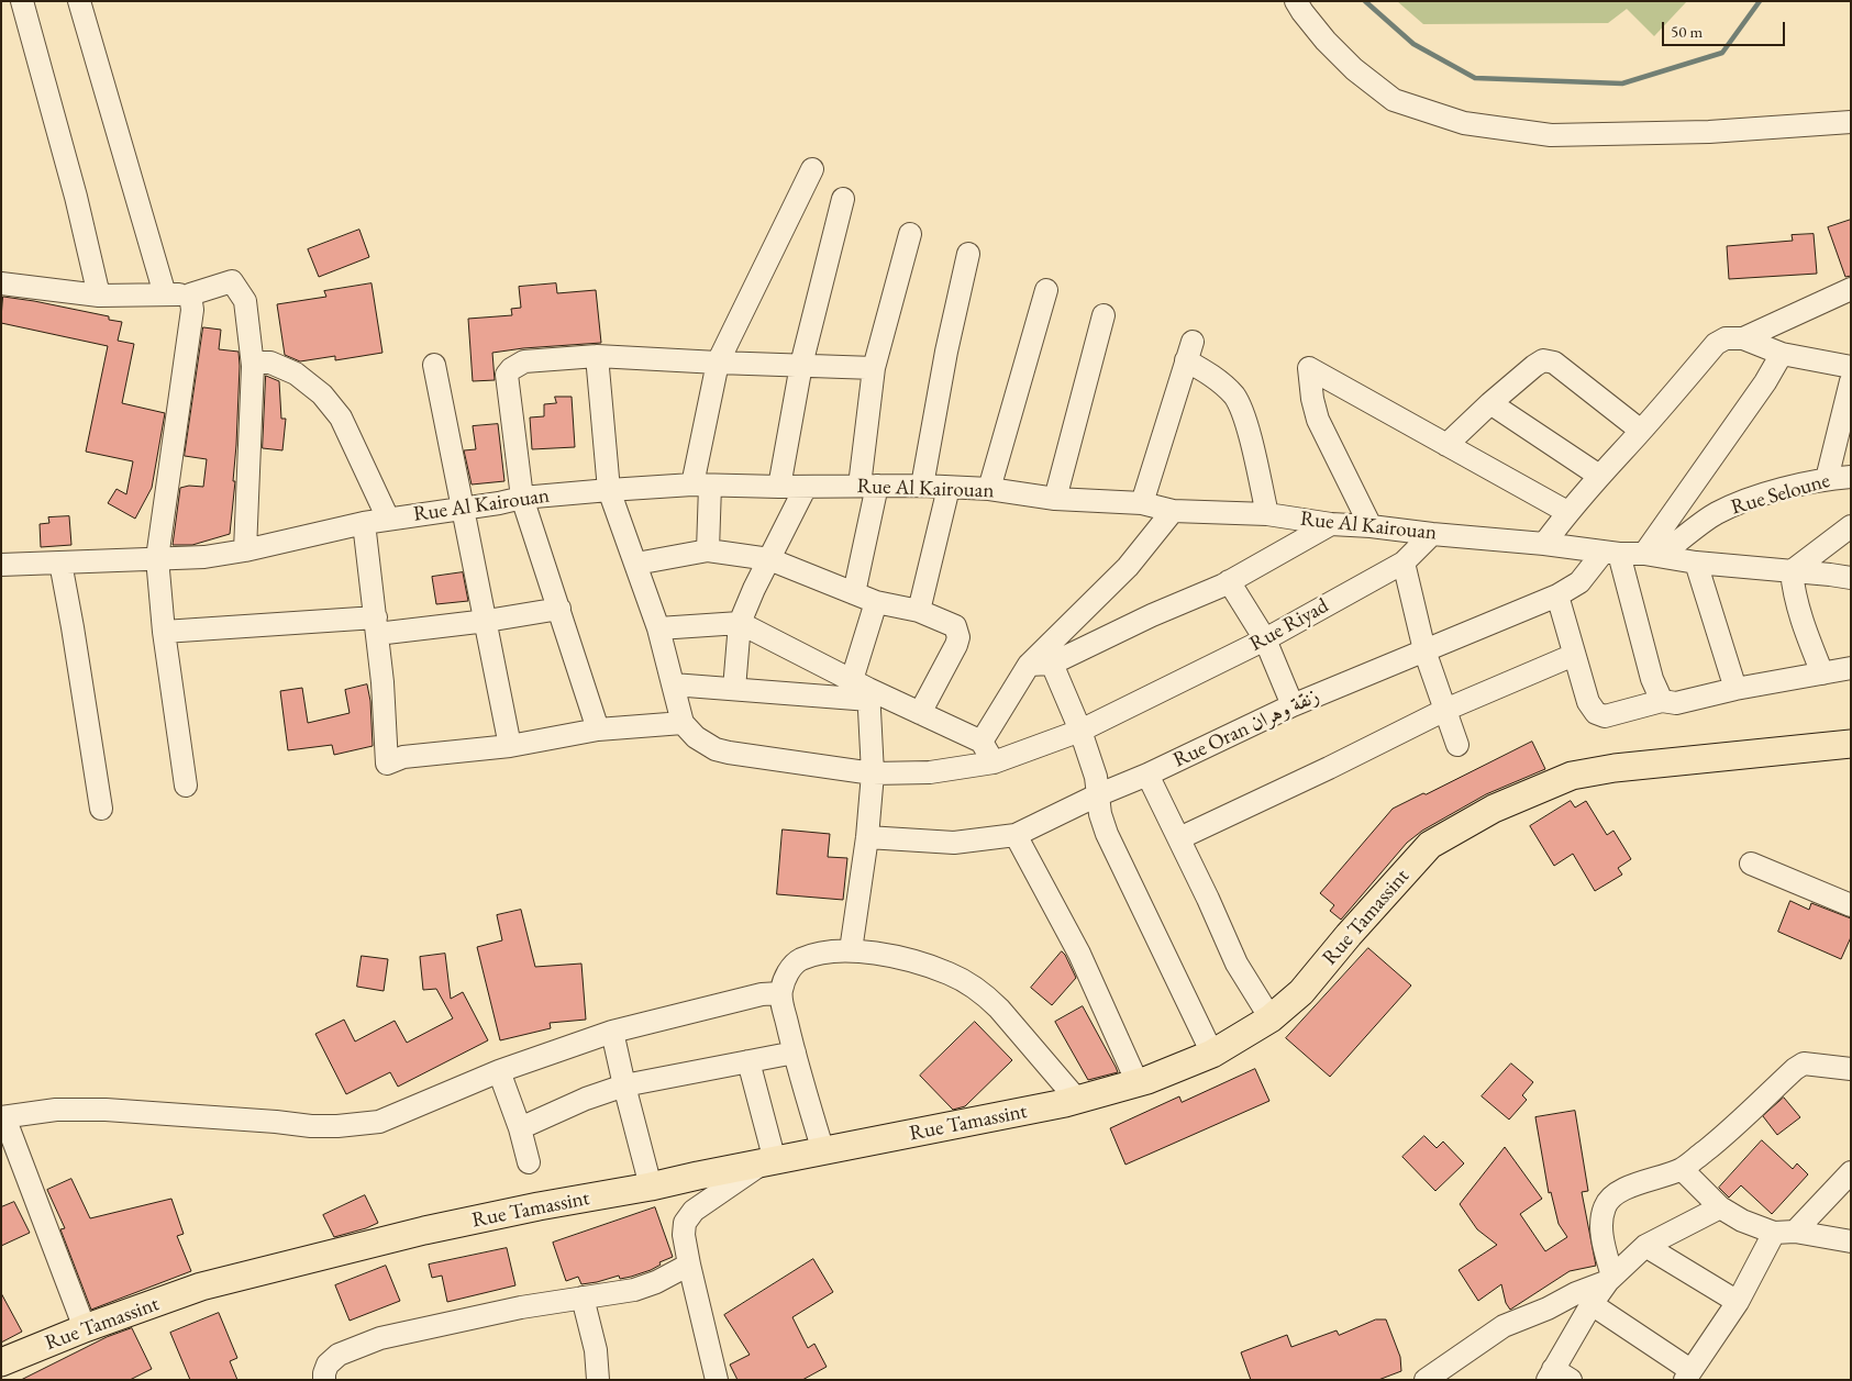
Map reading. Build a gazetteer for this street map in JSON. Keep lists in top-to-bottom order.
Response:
{
  "streets": {
    "main road": ["Rue Tamassint"],
    "street": [
      "Rue Al Kairouan",
      "Rue Seloune",
      "Rue Riyad",
      "Rue Oran زنقة وهران"
    ]
  },
  "crossings": [
    ["Rue Al Kairouan", "Rue Seloune"],
    ["Rue Al Kairouan", "Rue Riyad"],
    ["Rue Al Kairouan", "Rue Oran زنقة وهران"]
  ],
  "scale_bar": "50 m"
}
